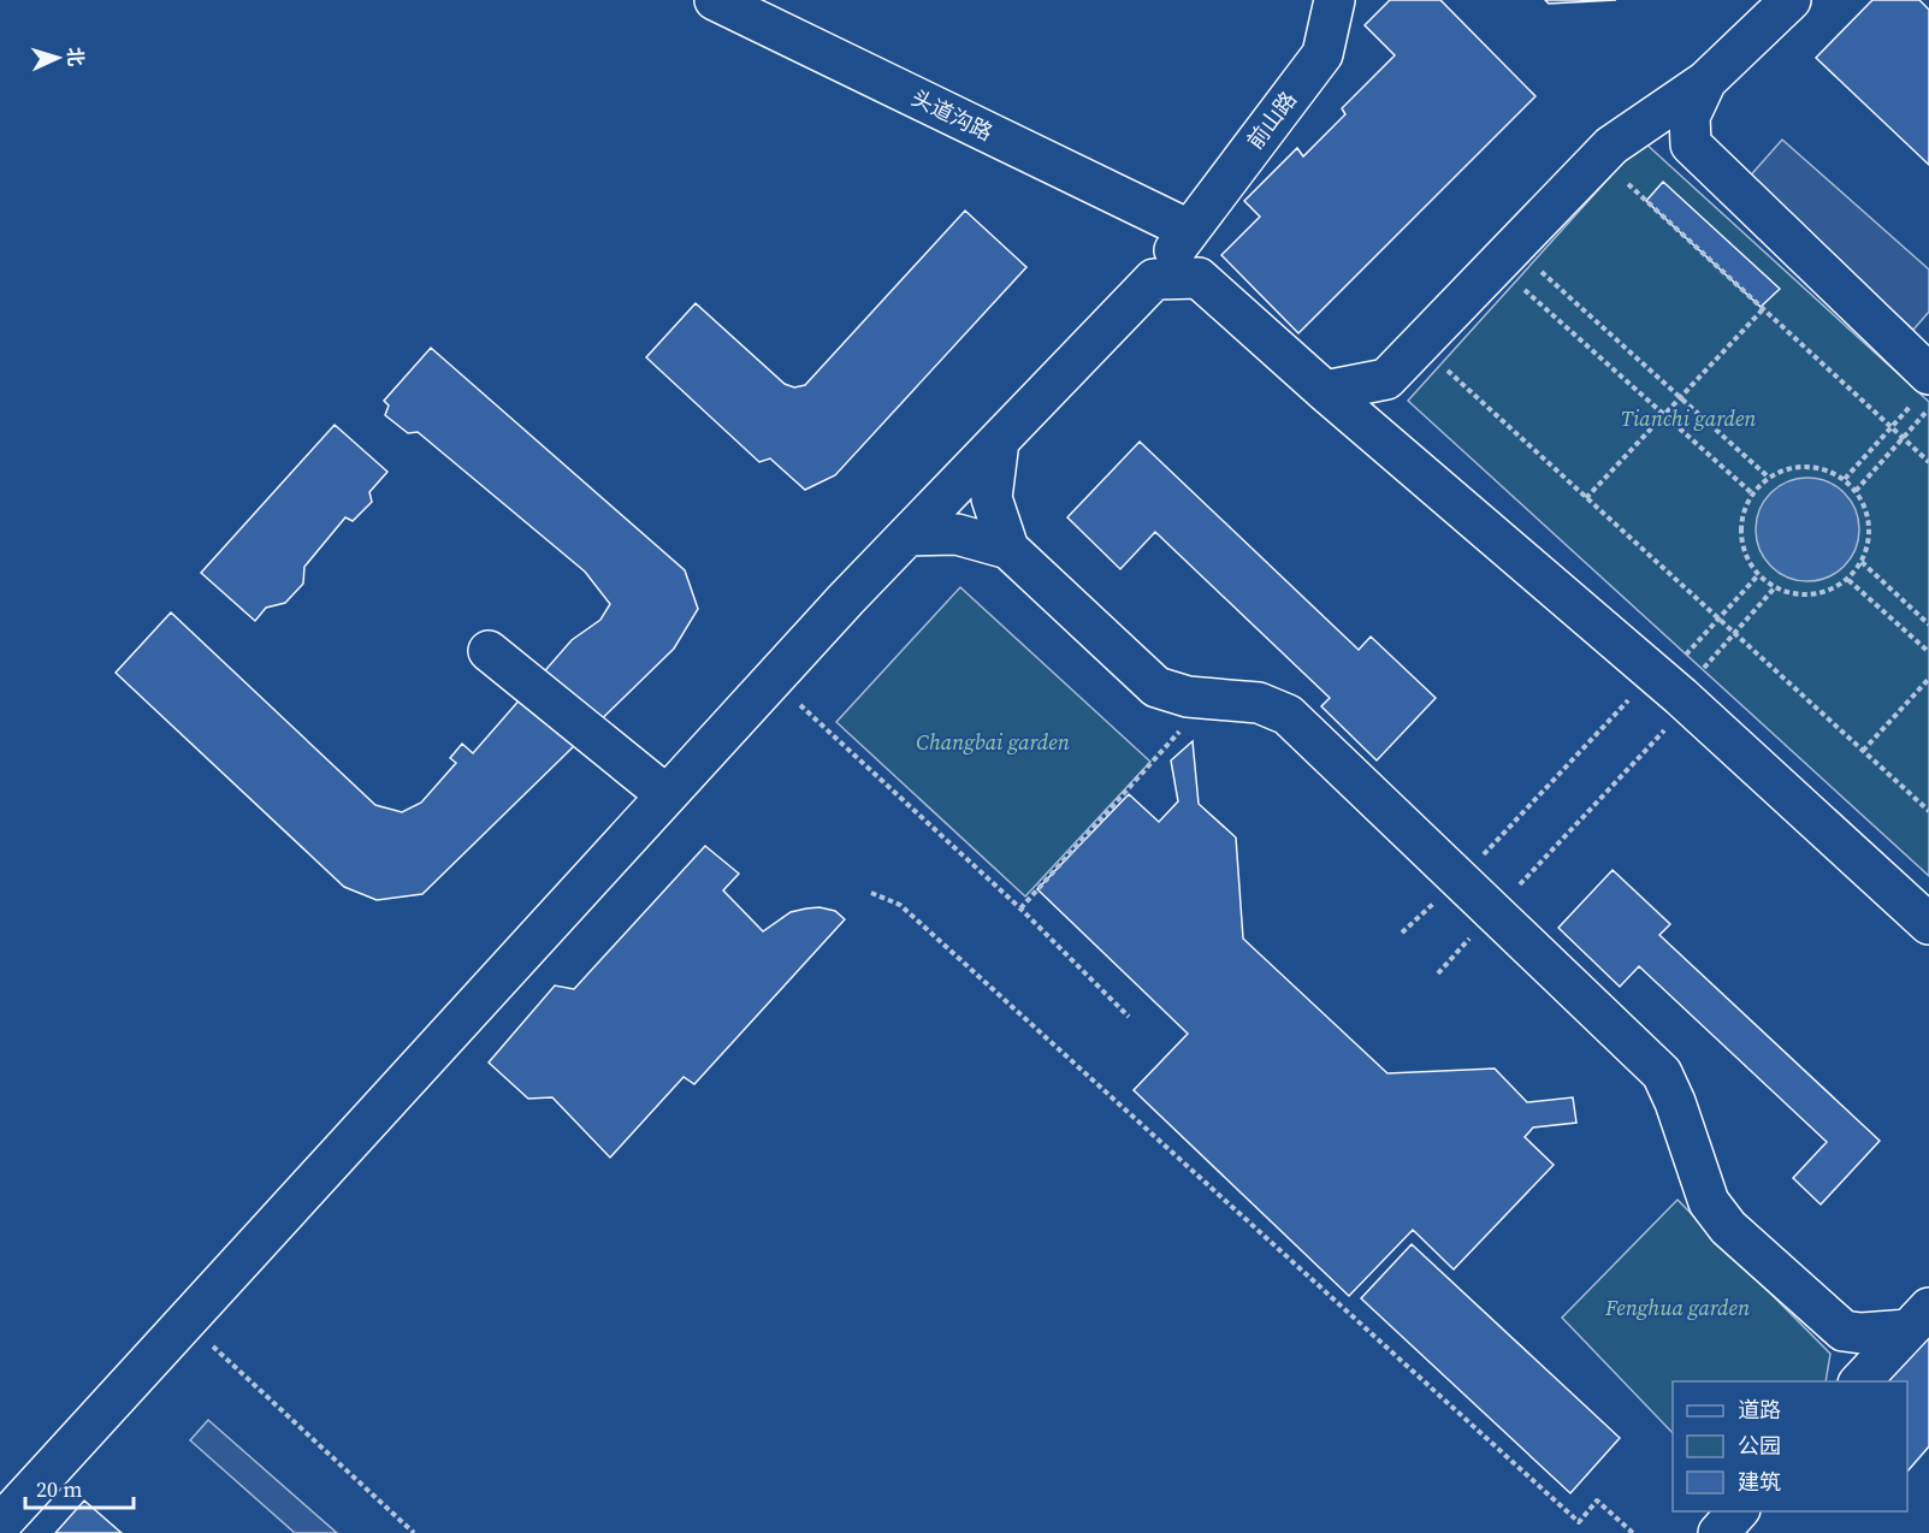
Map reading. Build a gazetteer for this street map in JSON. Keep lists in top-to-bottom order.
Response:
{
  "streets": {
    "street": ["头道沟路", "前山路"]
  },
  "crossings": [
    ["头道沟路", "前山路"]
  ],
  "parks": ["Tianchi garden", "Changbai garden", "Fenghua garden"],
  "legend": ["道路", "公园", "建筑"],
  "scale_bar": "20 m",
  "north": "right"
}
